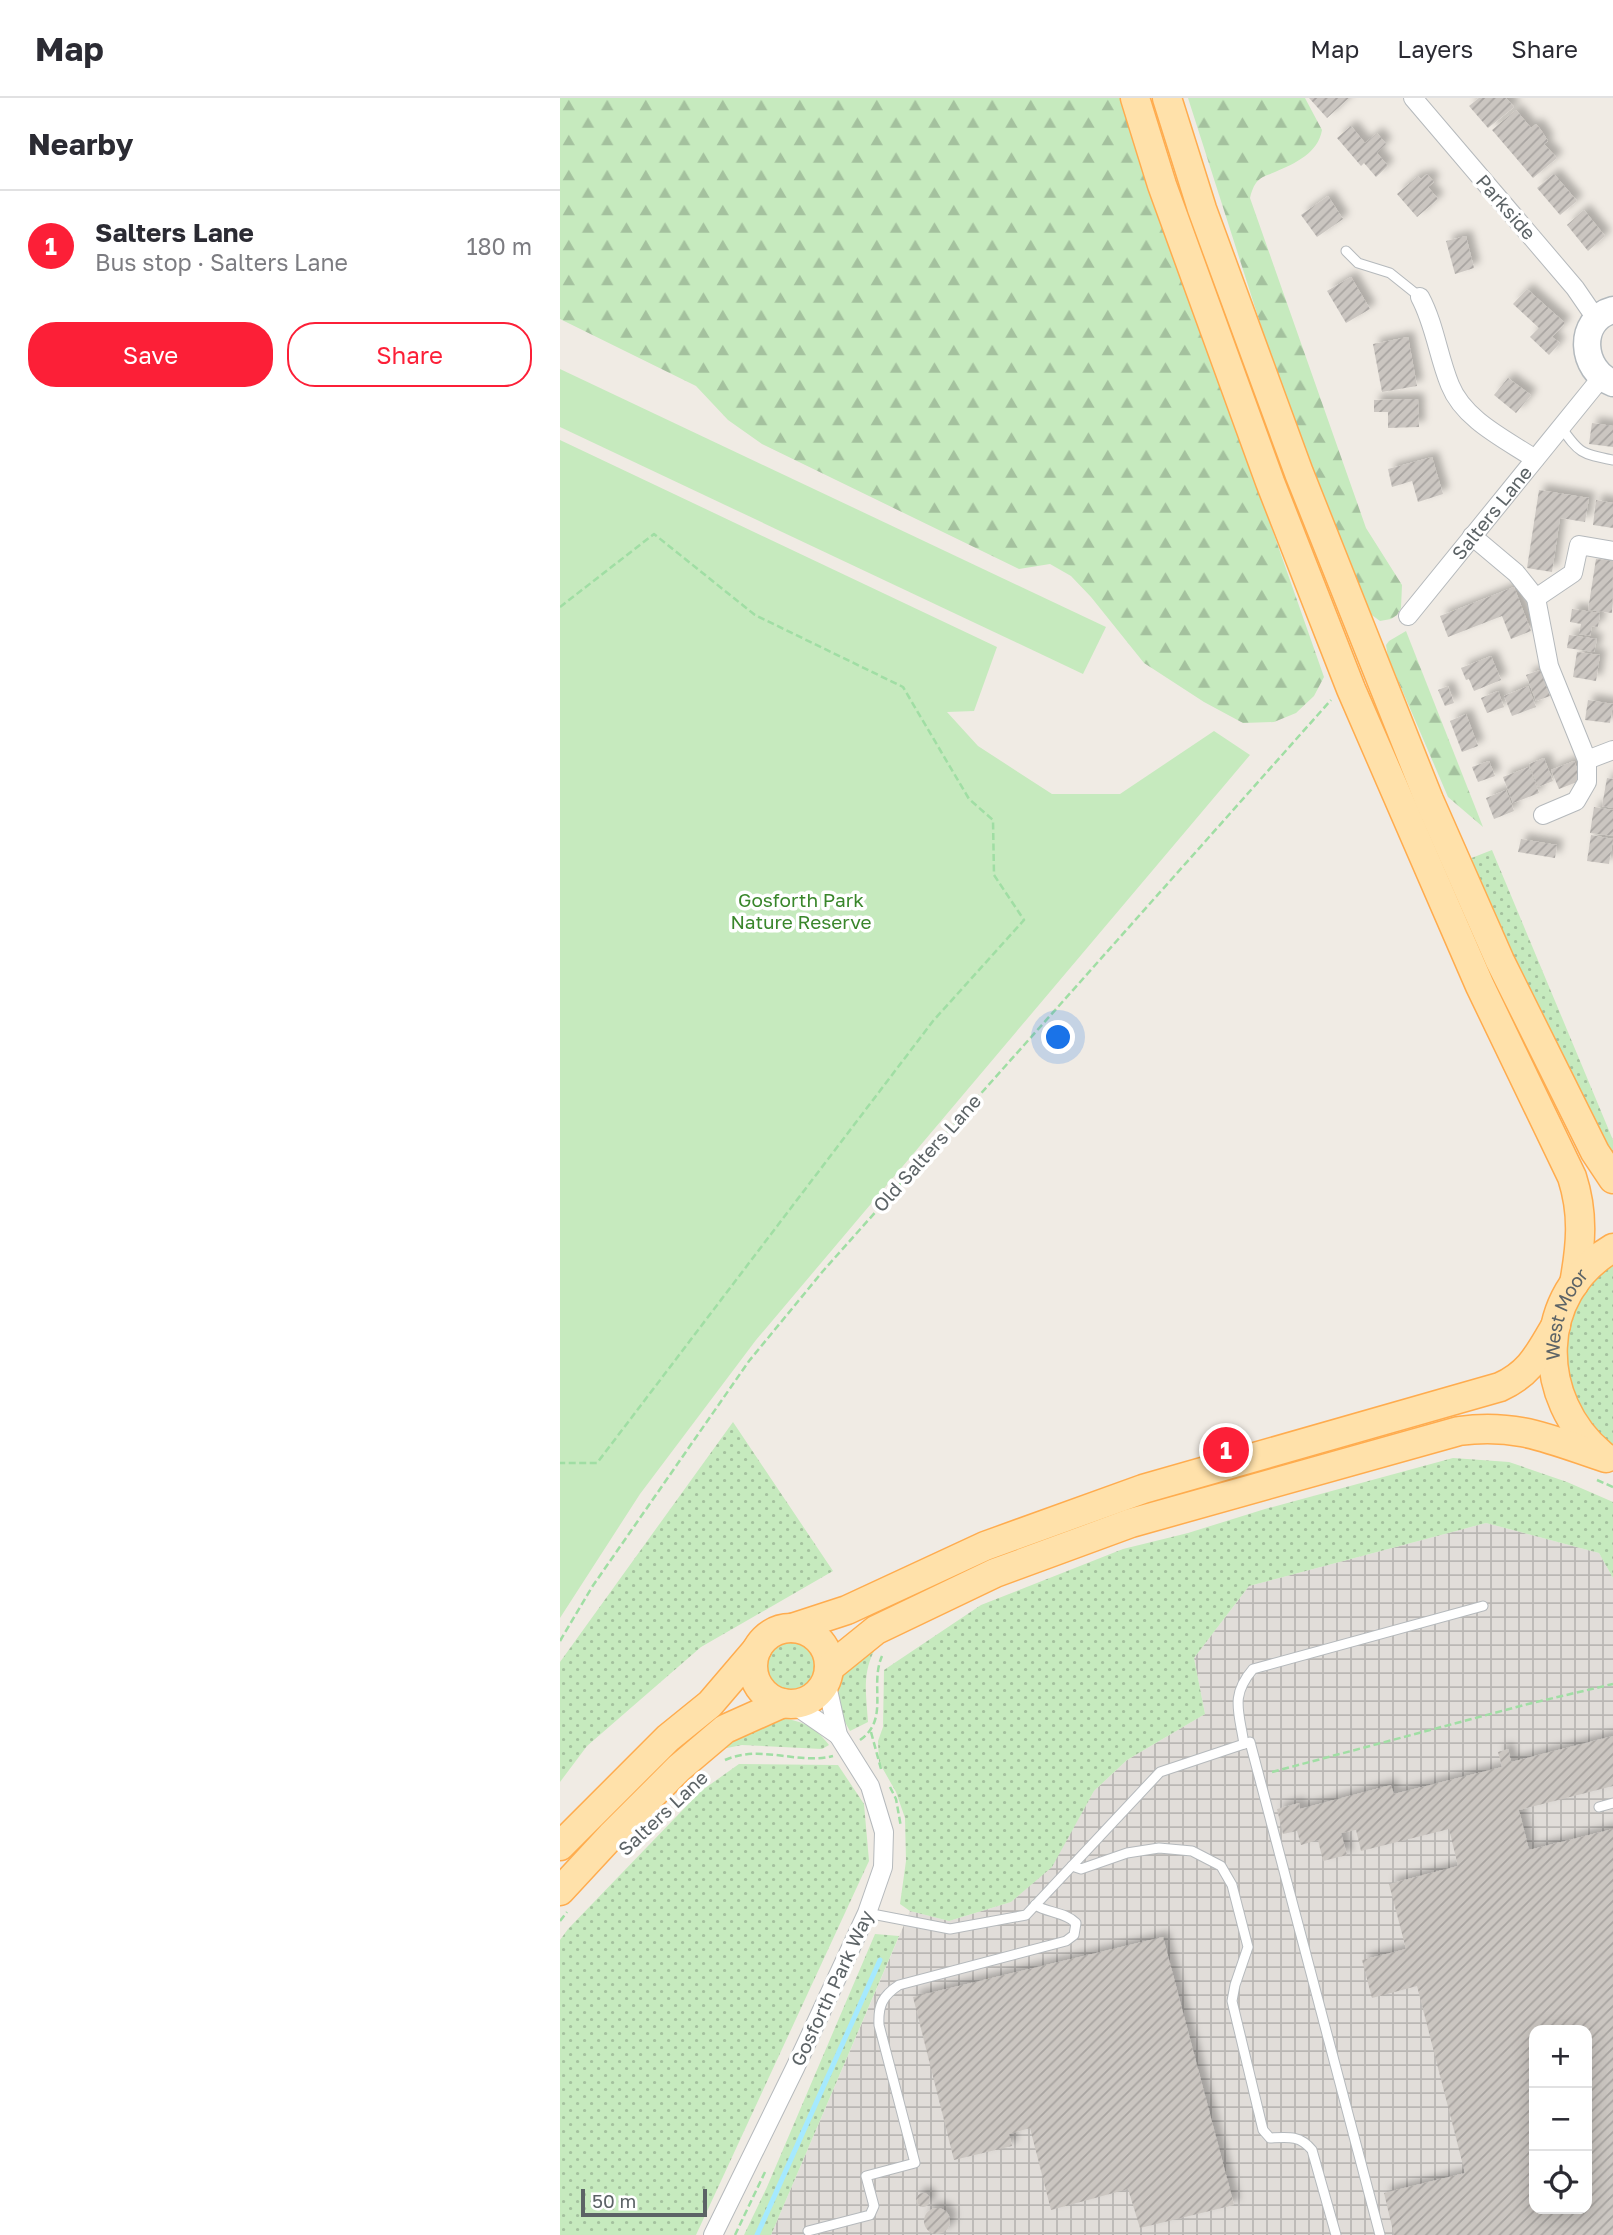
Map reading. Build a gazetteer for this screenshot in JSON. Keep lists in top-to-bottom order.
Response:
{
  "streets": {
    "main road": ["Salters Lane", "West Moor"],
    "street": ["Parkside", "Gosforth Park Way"],
    "path": ["Old Salters Lane"]
  },
  "crossings": [
    ["Salters Lane", "Gosforth Park Way"]
  ],
  "parks": ["Gosforth Park Nature Reserve"],
  "scale_bar": "50 m",
  "page": {
    "header": "Map",
    "nav": ["Map", "Layers", "Share"],
    "heading": "Nearby",
    "list": [
      {
        "mark": "1",
        "name": "Salters Lane",
        "note": "Bus stop · Salters Lane",
        "value": "180 m"
      }
    ],
    "buttons": ["Save", "Share"],
    "pins": "1",
    "map_buttons": ["+", "−"],
    "scale": "50 m"
  }
}
